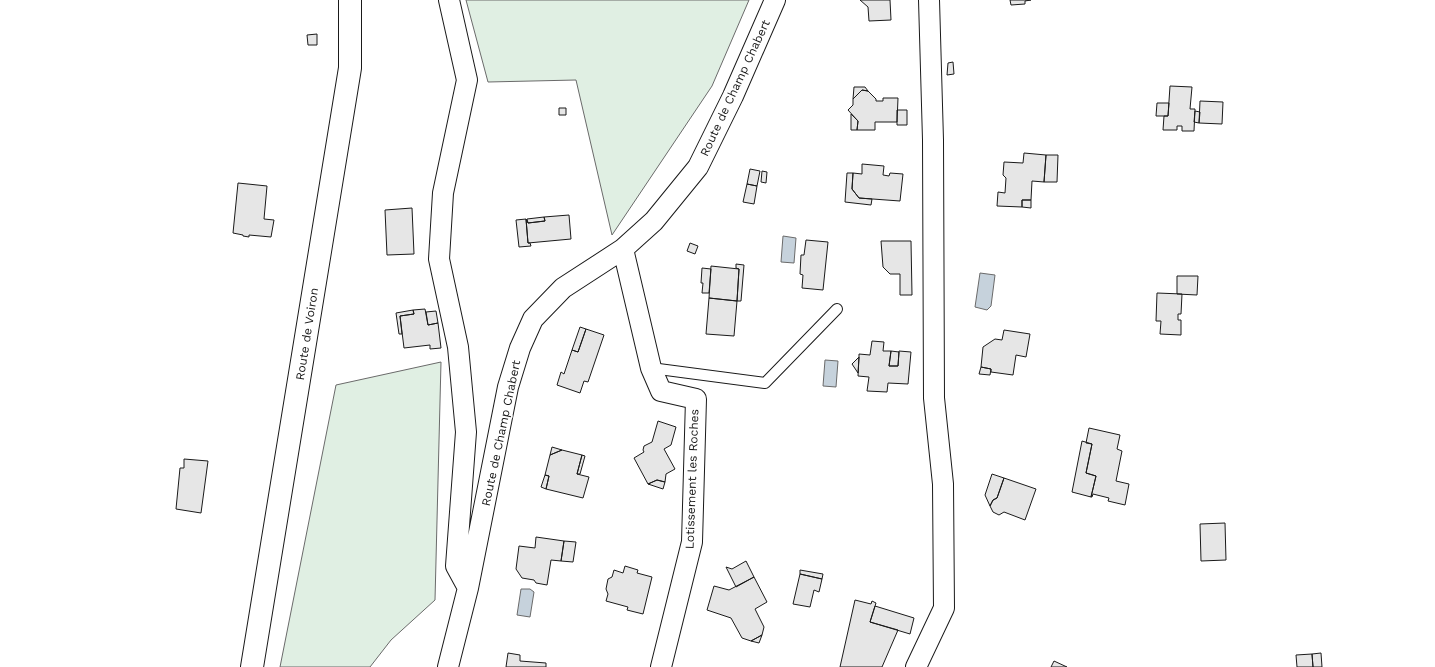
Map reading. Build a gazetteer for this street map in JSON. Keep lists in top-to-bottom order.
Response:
{
  "streets": {
    "main road": ["Route de Voiron"],
    "street": ["Route de Champ Chabert", "Lotissement les Roches"]
  },
  "crossings": [
    ["Route de Champ Chabert", "Lotissement les Roches"]
  ]
}
